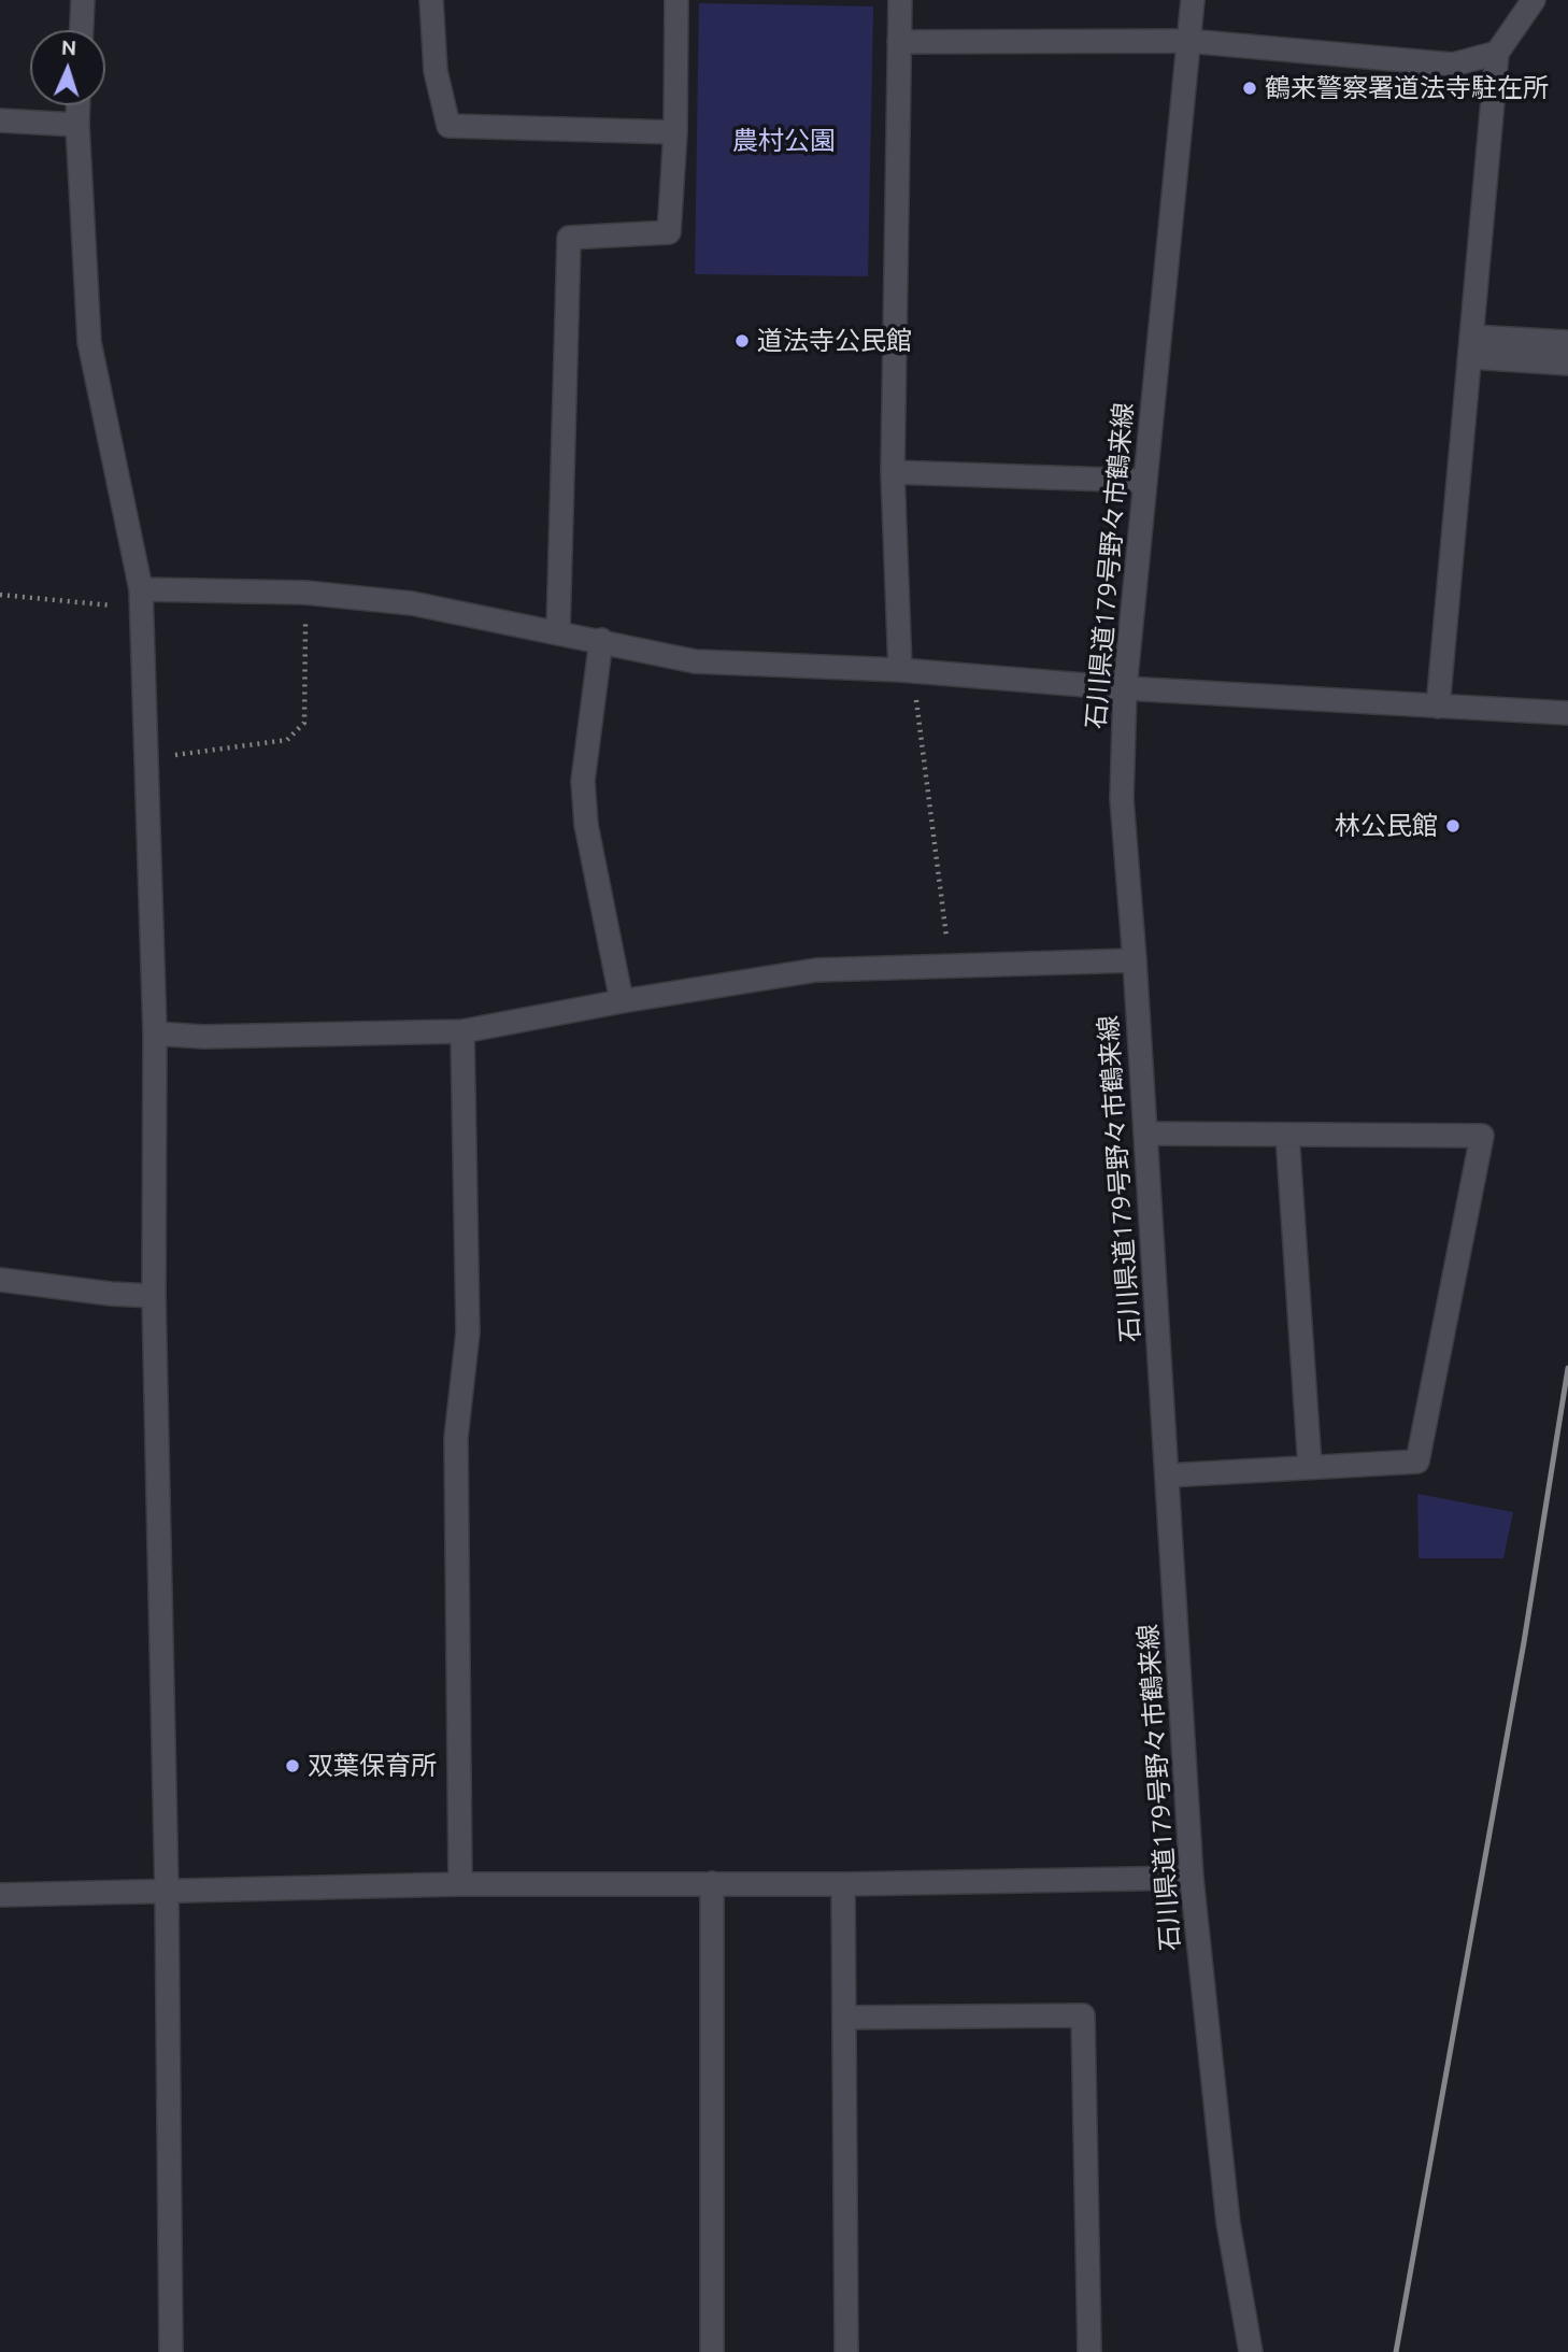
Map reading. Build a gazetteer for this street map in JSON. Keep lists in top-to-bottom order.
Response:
{
  "streets": {
    "street": ["石川県道179号野々市鶴来線"]
  },
  "parks": ["農村公園"],
  "places": [
    "鶴来警察署道法寺駐在所",
    "道法寺公民館",
    "林公民館",
    "双葉保育所"
  ],
  "north": "top"
}
